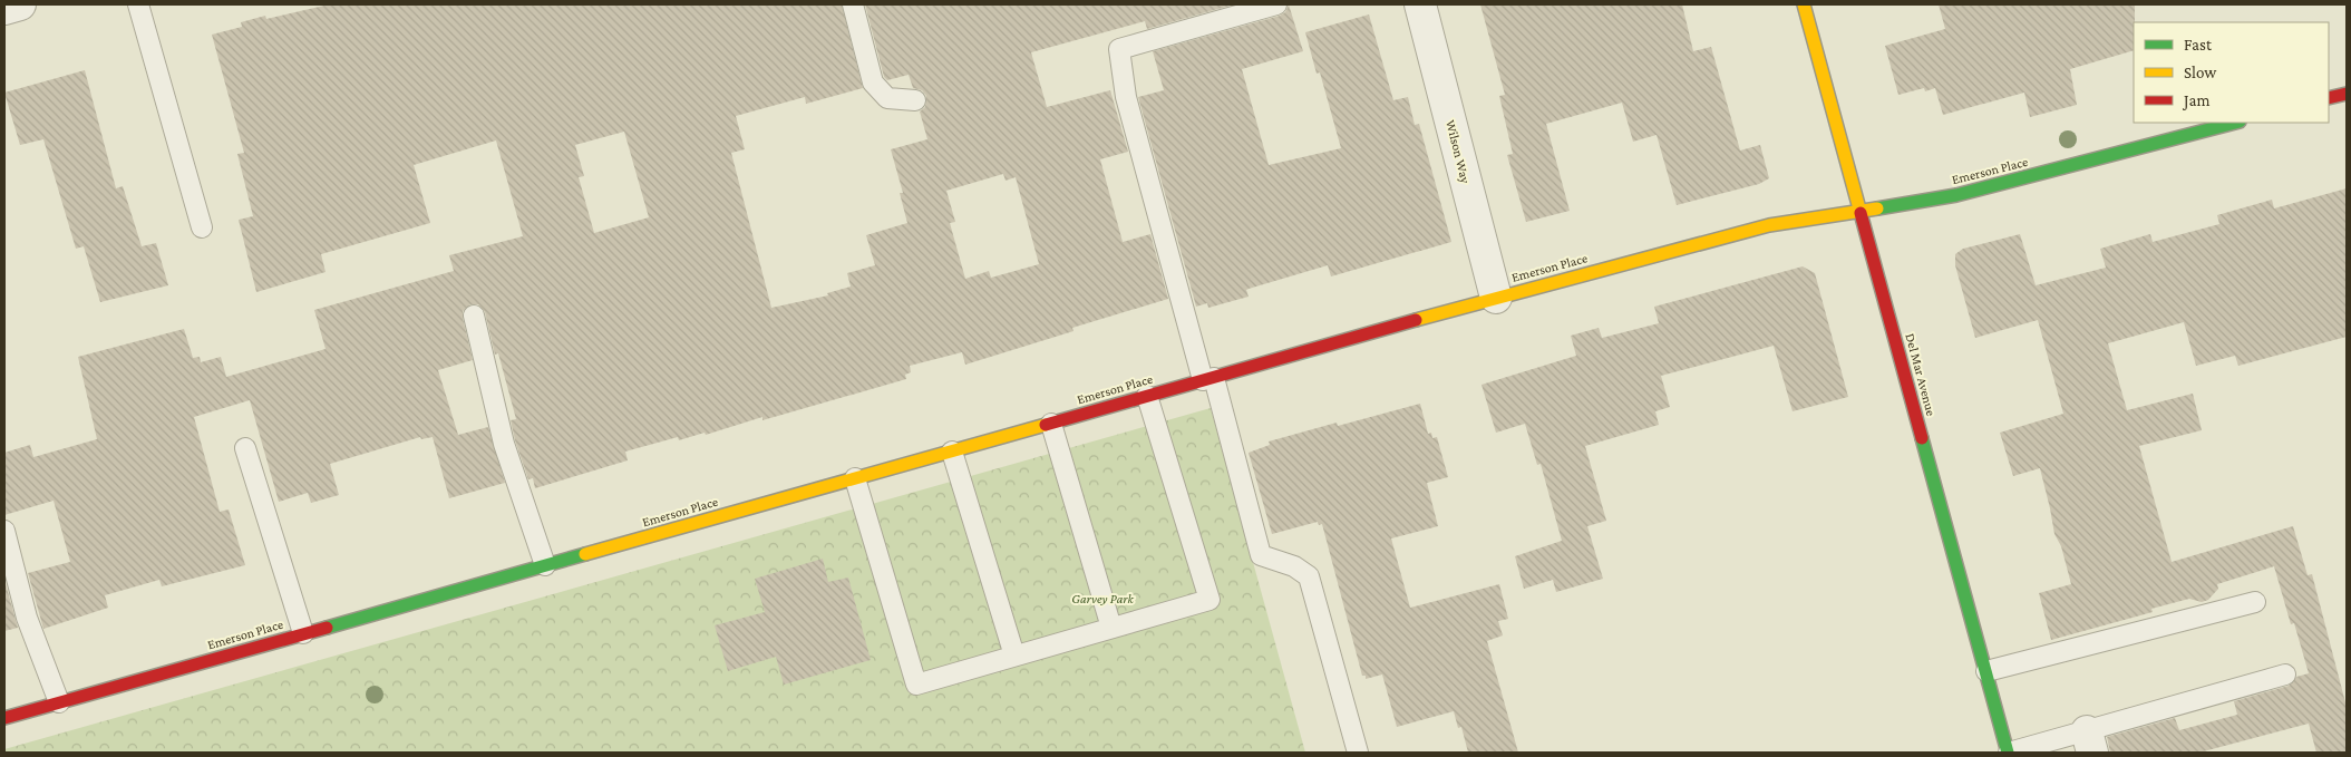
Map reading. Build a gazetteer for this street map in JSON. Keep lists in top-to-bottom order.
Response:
{
  "streets": {
    "street": ["Wilson Way", "Emerson Place", "Del Mar Avenue"]
  },
  "crossings": [
    ["Wilson Way", "Emerson Place"],
    ["Emerson Place", "Del Mar Avenue"]
  ],
  "parks": ["Garvey Park"],
  "legend": ["Fast", "Slow", "Jam"]
}
